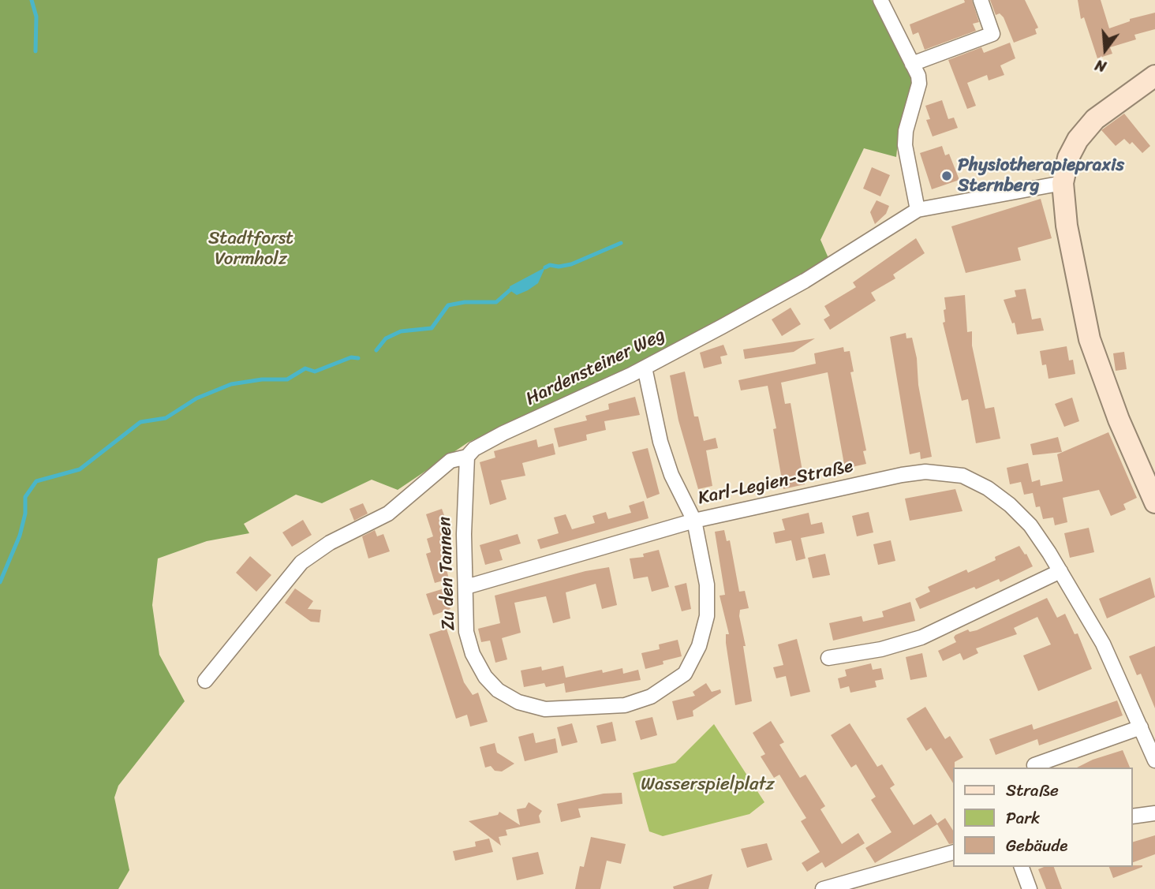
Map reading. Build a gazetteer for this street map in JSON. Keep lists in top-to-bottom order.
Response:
{
  "streets": {
    "street": ["Hardensteiner Weg", "Karl-Legien-Straße", "Zu den Tannen"]
  },
  "crossings": [
    ["Hardensteiner Weg", "Zu den Tannen"],
    ["Karl-Legien-Straße", "Zu den Tannen"]
  ],
  "parks": ["Stadtforst Vormholz", "Wasserspielplatz"],
  "places": ["Physiotherapiepraxis Sternberg"],
  "legend": ["Straße", "Park", "Gebäude"],
  "north": "bottom"
}
